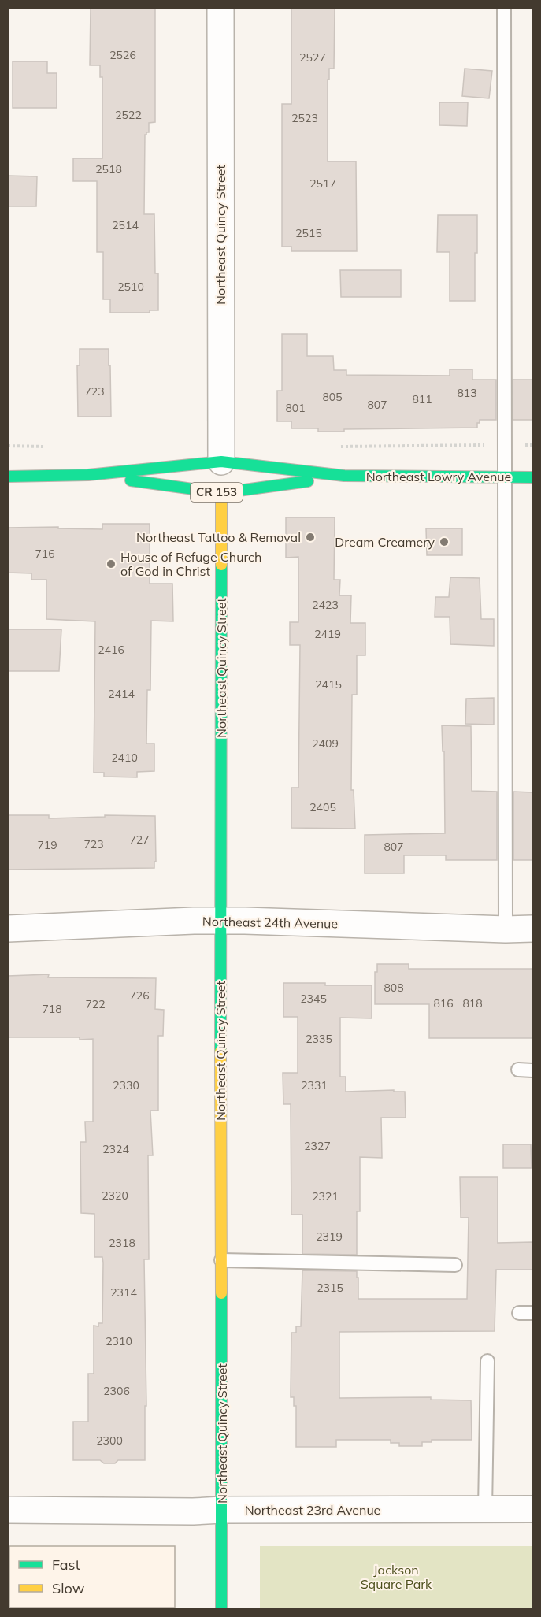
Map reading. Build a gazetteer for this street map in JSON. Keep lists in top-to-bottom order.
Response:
{
  "streets": {
    "street": [
      "Northeast Quincy Street",
      "Northeast Lowry Avenue",
      "CR 153",
      "Northeast 24th Avenue",
      "Northeast 23rd Avenue"
    ]
  },
  "crossings": [
    ["Northeast Quincy Street", "Northeast Lowry Avenue"],
    ["Northeast Quincy Street", "Northeast 24th Avenue"],
    ["Northeast Quincy Street", "Northeast 23rd Avenue"]
  ],
  "parks": ["Jackson Square Park"],
  "places": ["Northeast Tattoo & Removal", "Dream Creamery", "House of Refuge Church of God in Christ"],
  "house_numbers": [
    "2526",
    "2527",
    "2522",
    "2523",
    "2518",
    "2517",
    "2514",
    "2515",
    "2510",
    "723",
    "813",
    "805",
    "811",
    "807",
    "801",
    "716",
    "2423",
    "2419",
    "2416",
    "2415",
    "2414",
    "2409",
    "2410",
    "2405",
    "727",
    "723",
    "719",
    "807",
    "808",
    "726",
    "2345",
    "816",
    "818",
    "722",
    "718",
    "2335",
    "2330",
    "2331",
    "2327",
    "2324",
    "2320",
    "2321",
    "2319",
    "2318",
    "2315",
    "2314",
    "2310",
    "2306",
    "2300"
  ],
  "legend": ["Fast", "Slow"]
}
